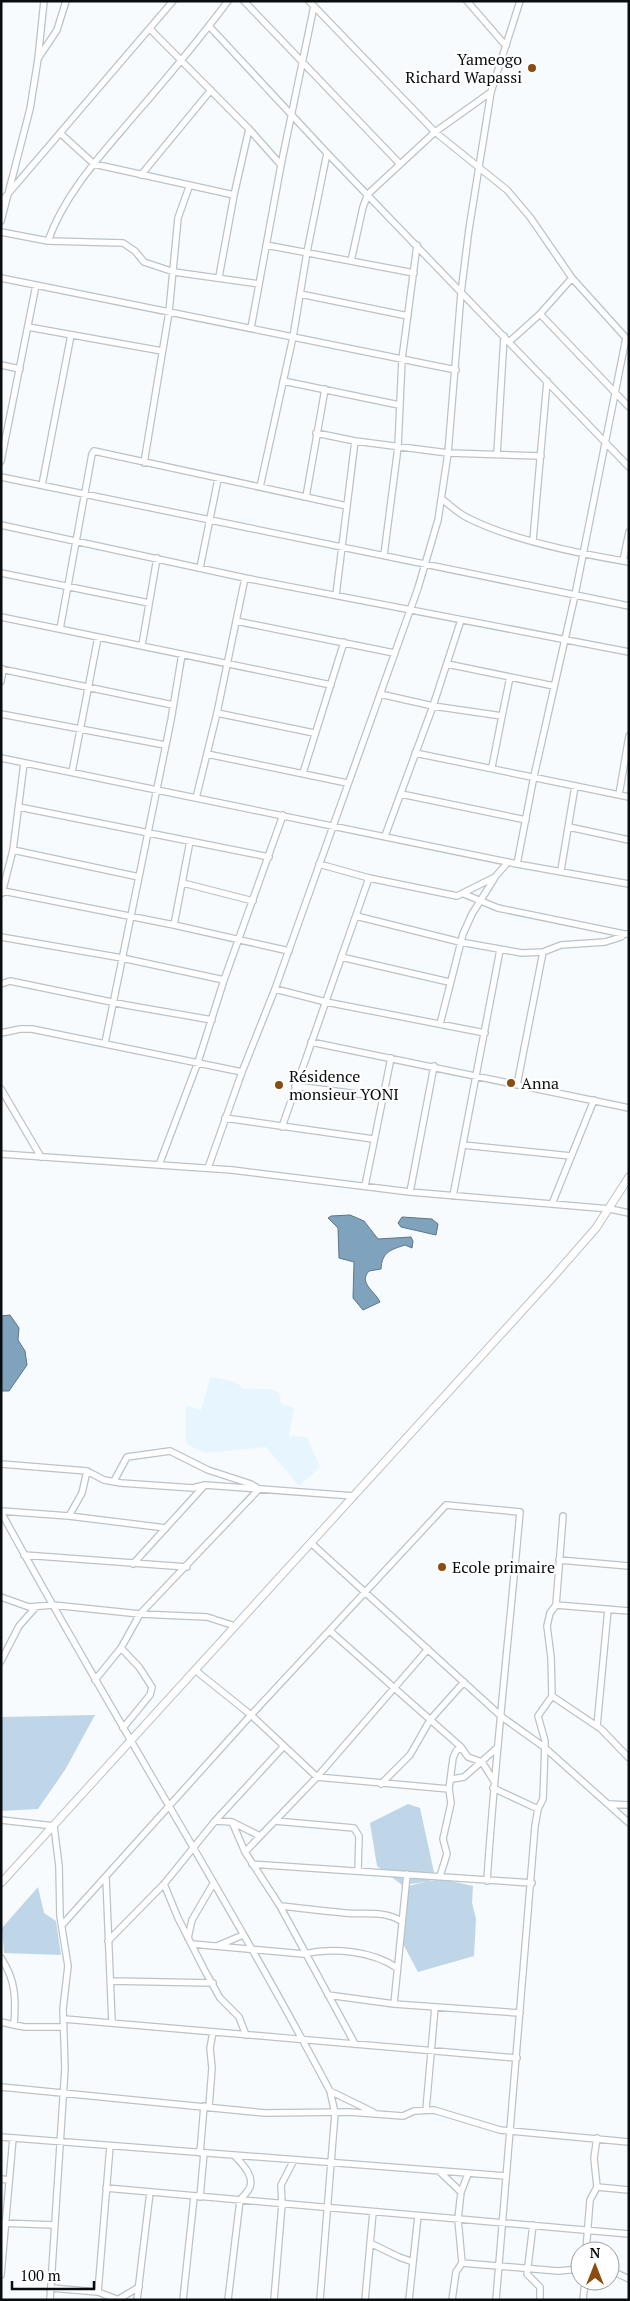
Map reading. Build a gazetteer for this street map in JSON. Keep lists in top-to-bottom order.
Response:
{
  "places": [
    "Yameogo Richard Wapassi",
    "Anna",
    "Résidence monsieur YONI",
    "Ecole primaire"
  ],
  "scale_bar": "100 m",
  "north": "top"
}
